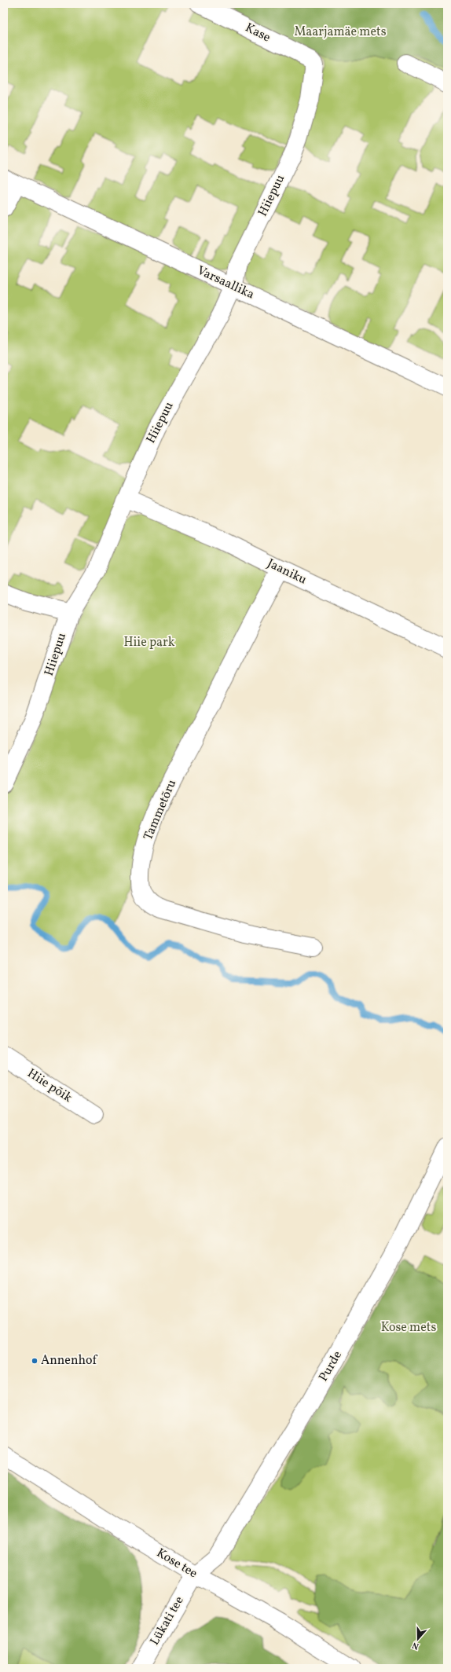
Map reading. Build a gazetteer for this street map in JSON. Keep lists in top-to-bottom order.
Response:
{
  "streets": {
    "street": [
      "Kase",
      "Hiiepuu",
      "Varsaallika",
      "Jaaniku",
      "Tammetõru",
      "Hiie põik",
      "Purde",
      "Kose tee",
      "Lükati tee"
    ]
  },
  "crossings": [
    ["Kase", "Hiiepuu"],
    ["Hiiepuu", "Varsaallika"],
    ["Hiiepuu", "Jaaniku"],
    ["Jaaniku", "Tammetõru"],
    ["Purde", "Kose tee"],
    ["Purde", "Lükati tee"],
    ["Kose tee", "Lükati tee"]
  ],
  "parks": ["Maarjamäe mets", "Hiie park", "Kose mets"],
  "places": ["Annenhof"],
  "north": "bottom"
}
